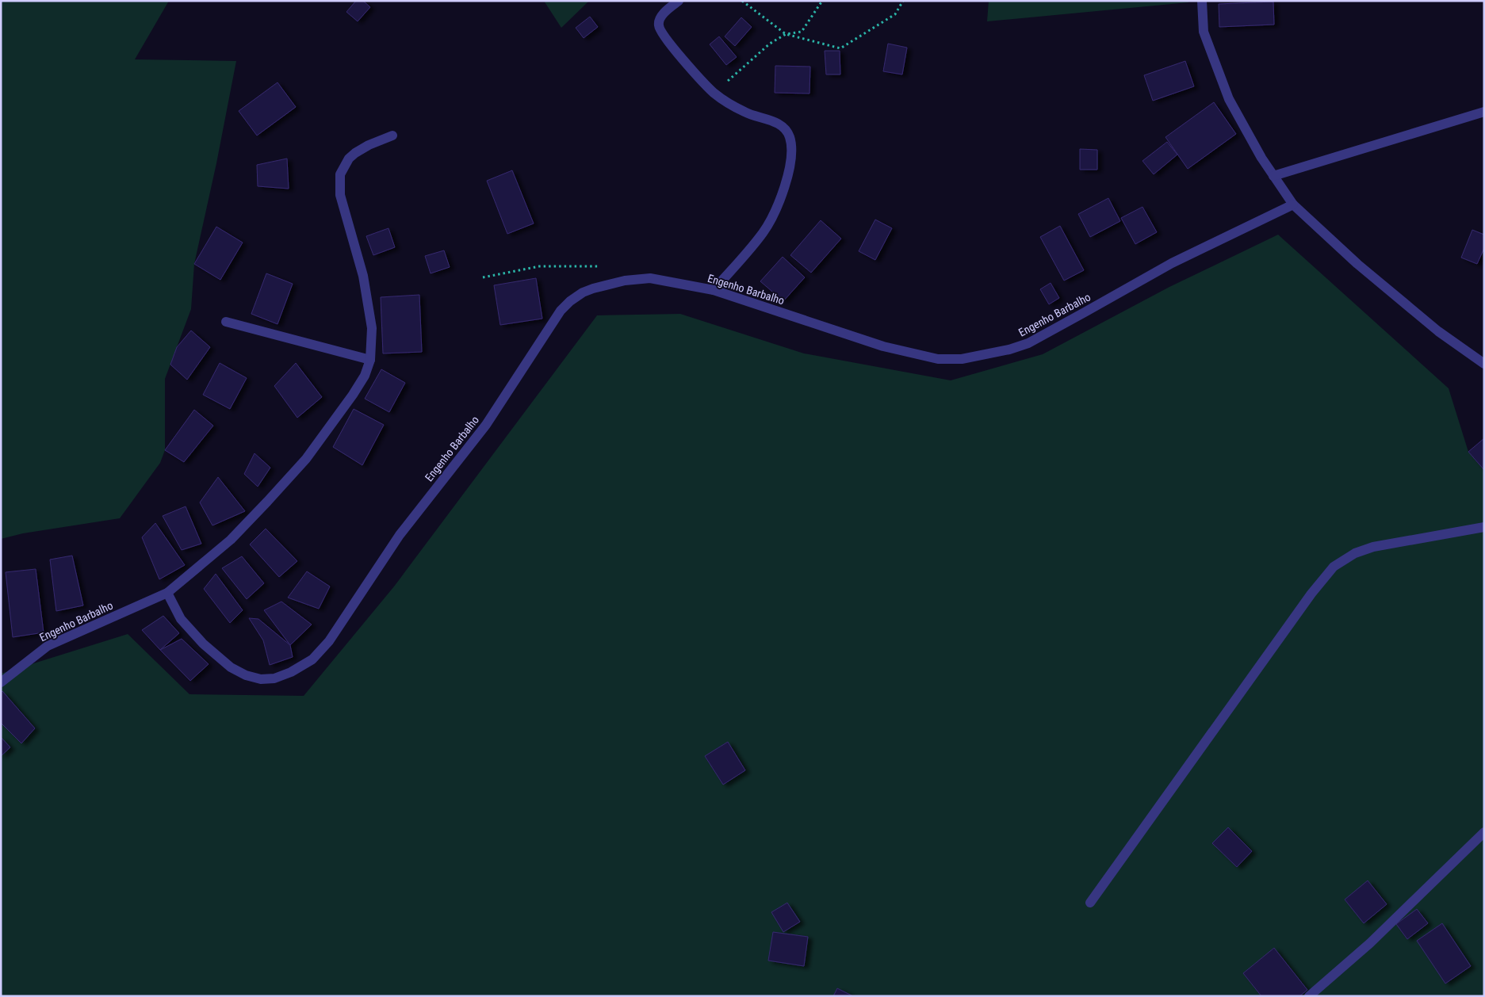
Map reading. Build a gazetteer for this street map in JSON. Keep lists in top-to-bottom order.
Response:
{
  "streets": {
    "street": ["Engenho Barbalho"]
  }
}
